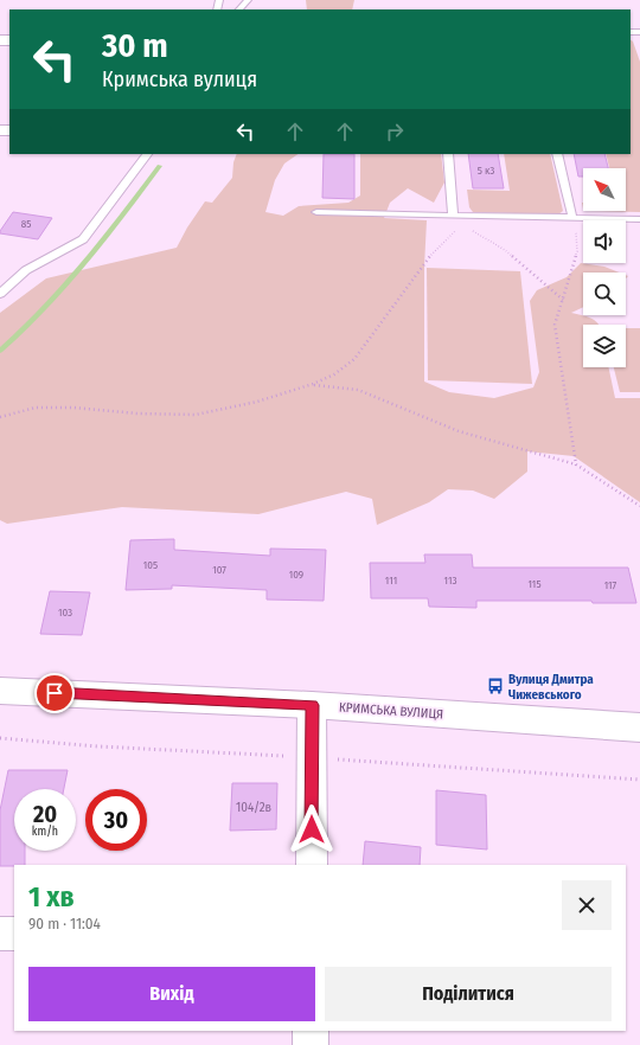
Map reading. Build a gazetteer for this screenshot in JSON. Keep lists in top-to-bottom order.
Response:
{
  "streets": {
    "street": ["КРИМСЬКА ВУЛИЦЯ"]
  },
  "places": {
    "bus stop": ["Вулиця Дмитра Чижевського"]
  },
  "house_numbers": [
    "5 к3",
    "85",
    "105",
    "107",
    "109",
    "111",
    "113",
    "115",
    "117",
    "103",
    "104/2в"
  ],
  "north": "top left",
  "page": {
    "turn": ["30 m", "Кримська вулиця"],
    "speed": "20 km/h",
    "limit": "30",
    "heading": ["1 хв", "90 m · 11:04"],
    "buttons": ["Вихід", "Поділитися"]
  }
}
